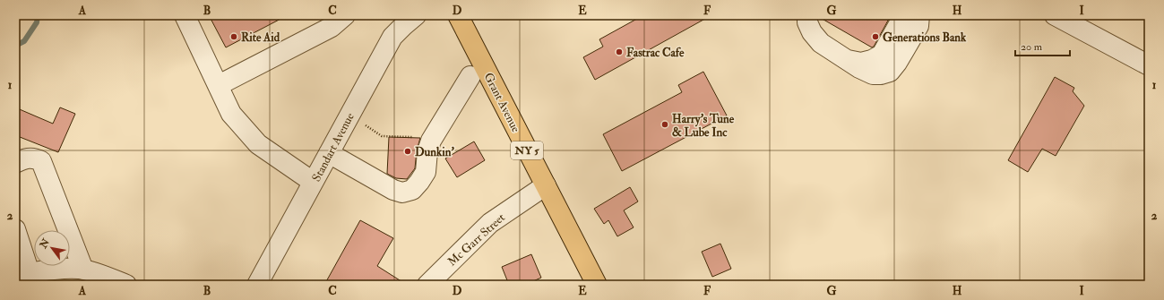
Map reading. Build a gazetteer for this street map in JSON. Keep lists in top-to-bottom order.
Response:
{
  "streets": {
    "highway": ["Grant Avenue", "NY 5"],
    "street": ["Standart Avenue", "Mc Garr Street"]
  },
  "crossings": [
    ["Grant Avenue", "Mc Garr Street"]
  ],
  "places": [
    "Rite Aid",
    "Generations Bank",
    "Fastrac Cafe",
    "Harry's Tune & Lube Inc",
    "Dunkin'"
  ],
  "scale_bar": "20 m",
  "north": "top left",
  "grid": {
    "columns": [
      "A",
      "B",
      "C",
      "D",
      "E",
      "F",
      "G",
      "H",
      "I"
    ],
    "rows": ["1", "2"]
  }
}
